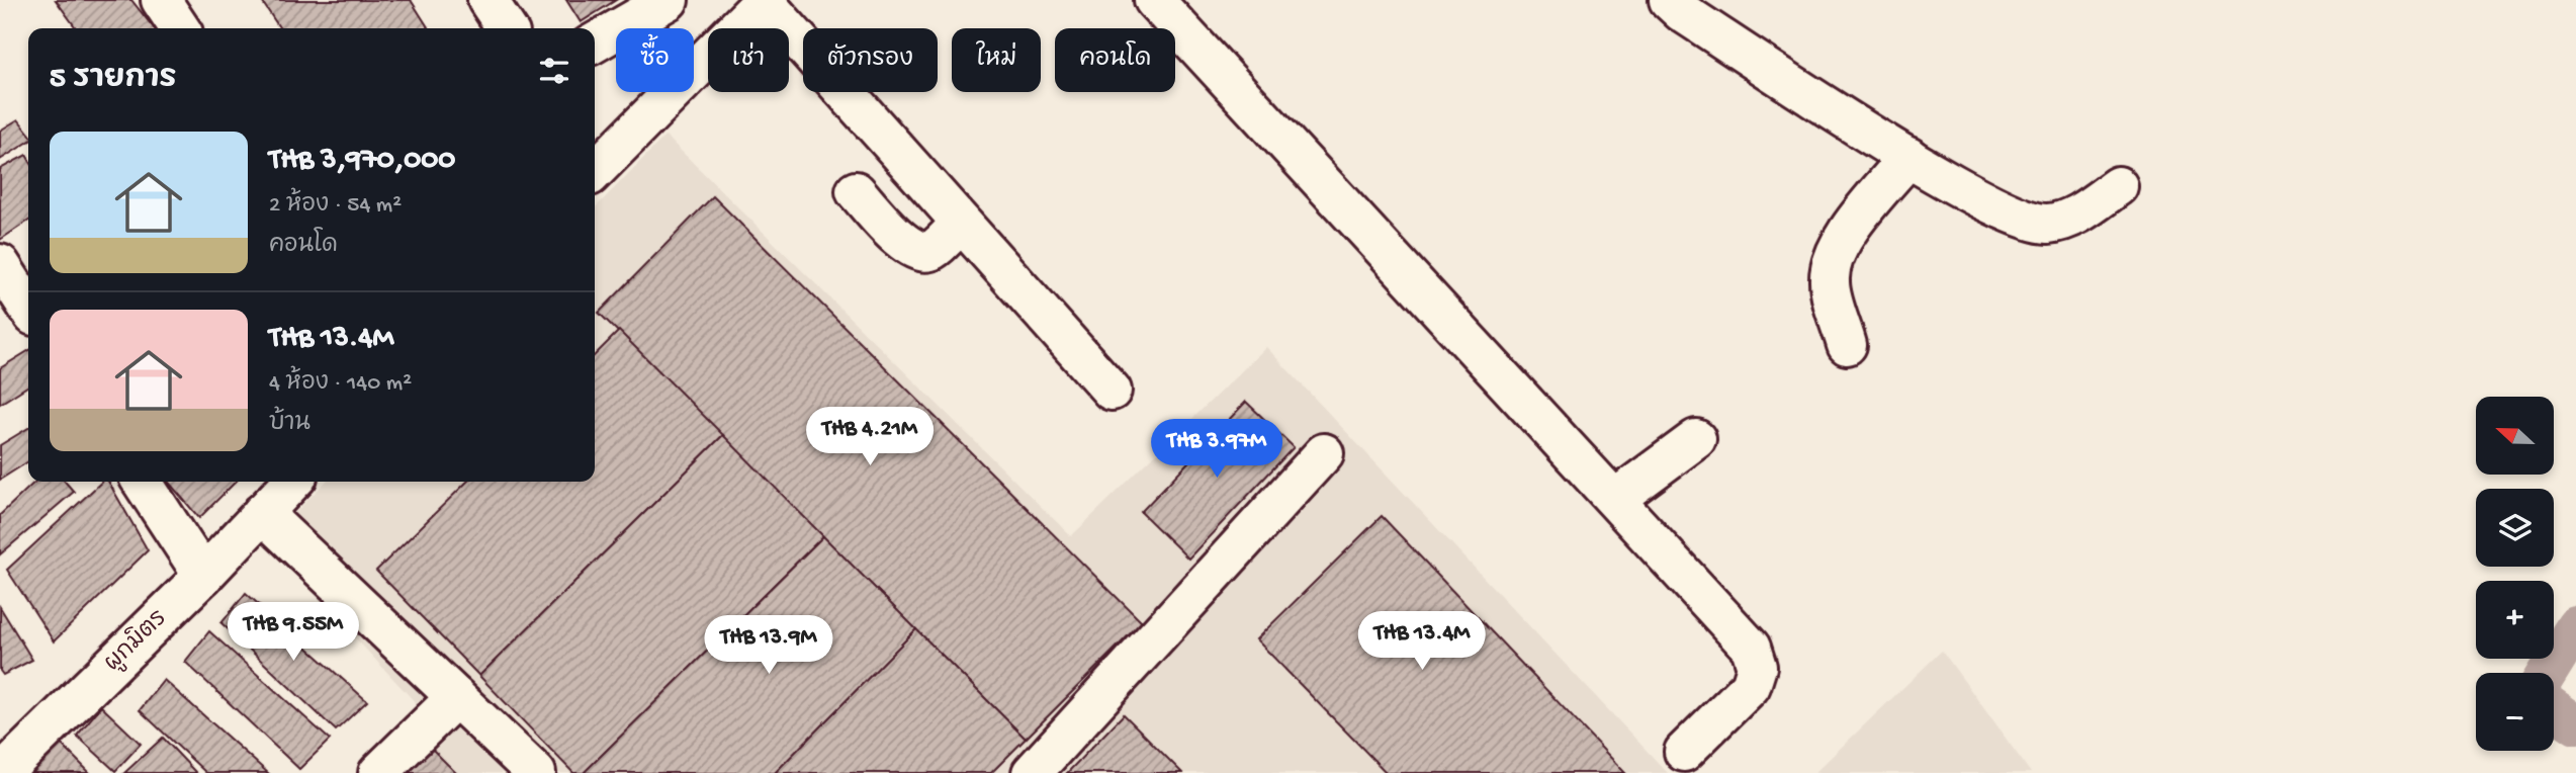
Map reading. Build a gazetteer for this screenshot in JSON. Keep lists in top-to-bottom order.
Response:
{
  "streets": {
    "street": ["ผูกมิตร"]
  },
  "north": "left",
  "page": {
    "chip": [
      "ซื้อ",
      "เช่า",
      "ตัวกรอง",
      "ใหม่",
      "คอนโด"
    ],
    "heading": "5 รายการ",
    "list": [
      {
        "name": "THB 3,970,000",
        "note": "2 ห้อง · 54 m² · คอนโด"
      },
      {
        "name": "THB 13.4M",
        "note": "4 ห้อง · 140 m² · บ้าน"
      }
    ],
    "map_buttons": ["+", "−"],
    "price": [
      "THB 4.21M",
      "THB 3.97M",
      "THB 9.55M",
      "THB 13.4M",
      "THB 13.9M"
    ]
  }
}
